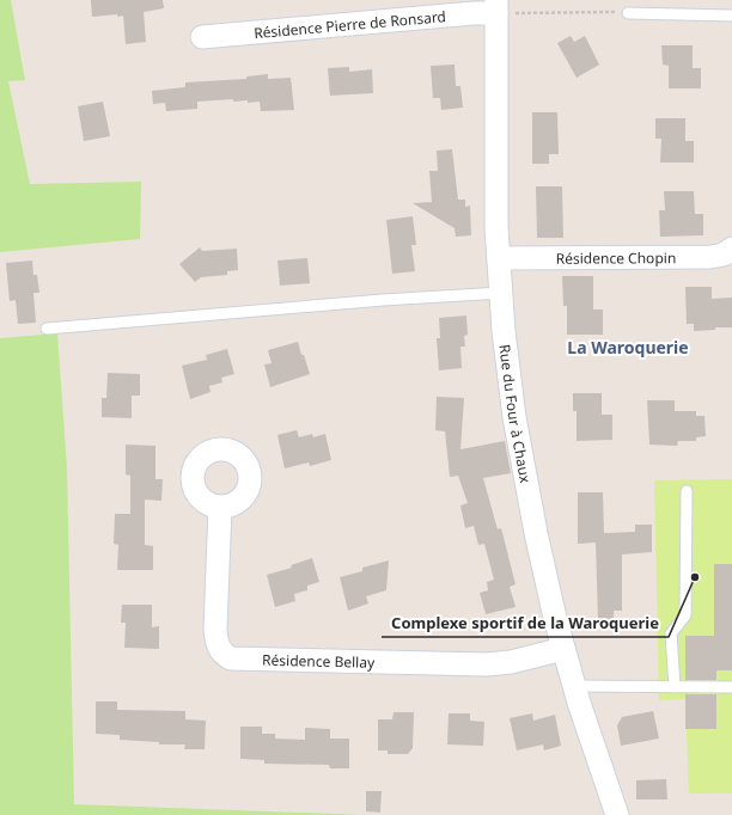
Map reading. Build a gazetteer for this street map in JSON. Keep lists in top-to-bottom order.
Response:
{
  "streets": {
    "street": [
      "Résidence Pierre de Ronsard",
      "Résidence Chopin",
      "Rue du Four à Chaux",
      "Résidence Bellay"
    ]
  },
  "crossings": [
    ["Résidence Pierre de Ronsard", "Rue du Four à Chaux"],
    ["Résidence Chopin", "Rue du Four à Chaux"],
    ["Rue du Four à Chaux", "Résidence Bellay"]
  ],
  "districts": ["La Waroquerie"],
  "places": ["Complexe sportif de la Waroquerie"]
}
